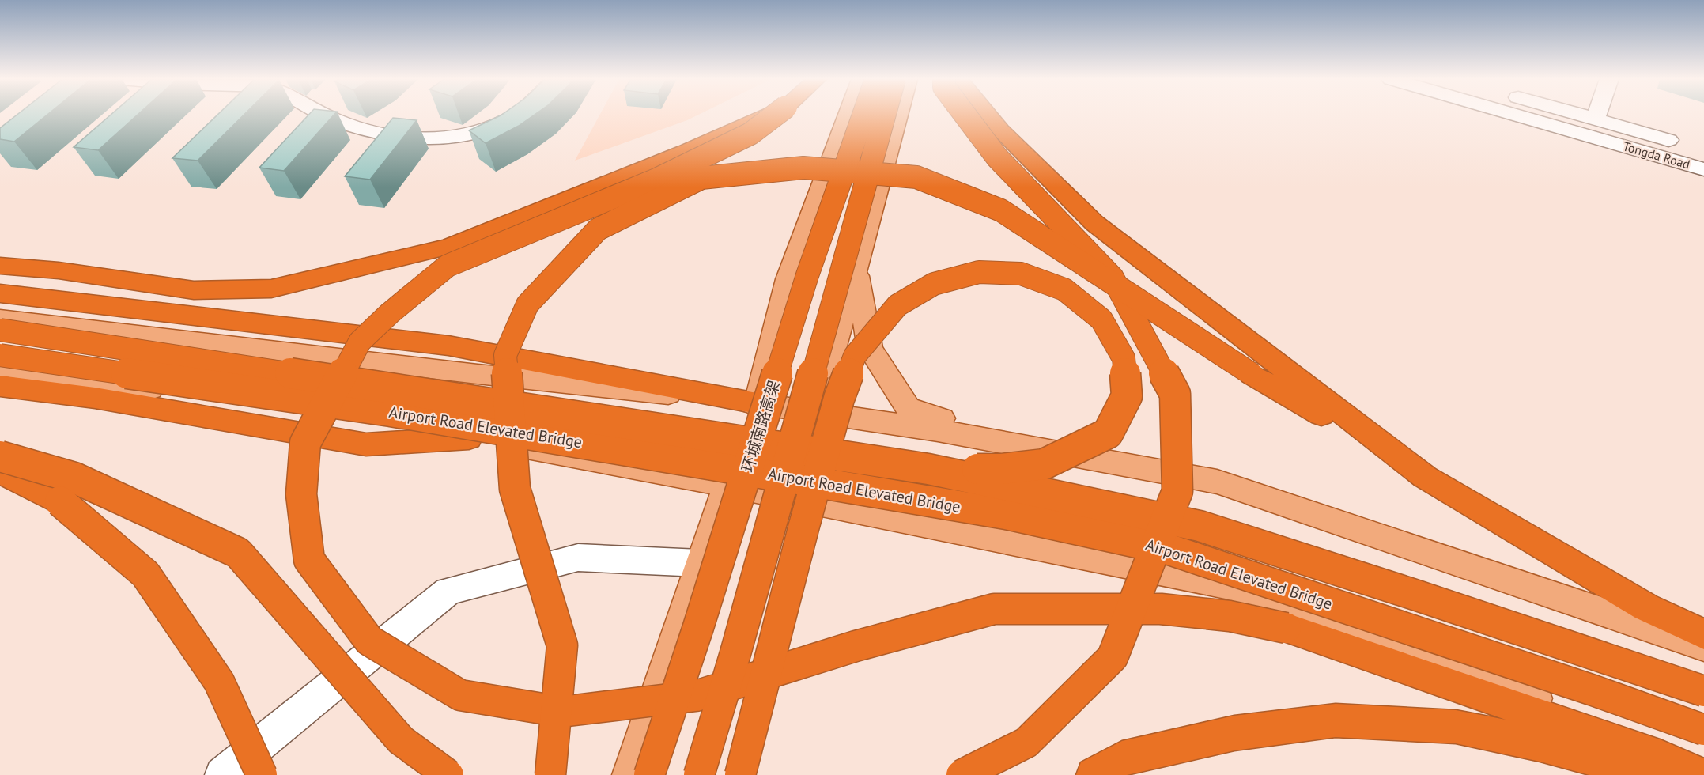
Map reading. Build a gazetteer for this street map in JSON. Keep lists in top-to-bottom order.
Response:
{
  "streets": {
    "highway": ["环城南路高架", "Airport Road Elevated Bridge"],
    "street": ["Tongda Road"]
  }
}
